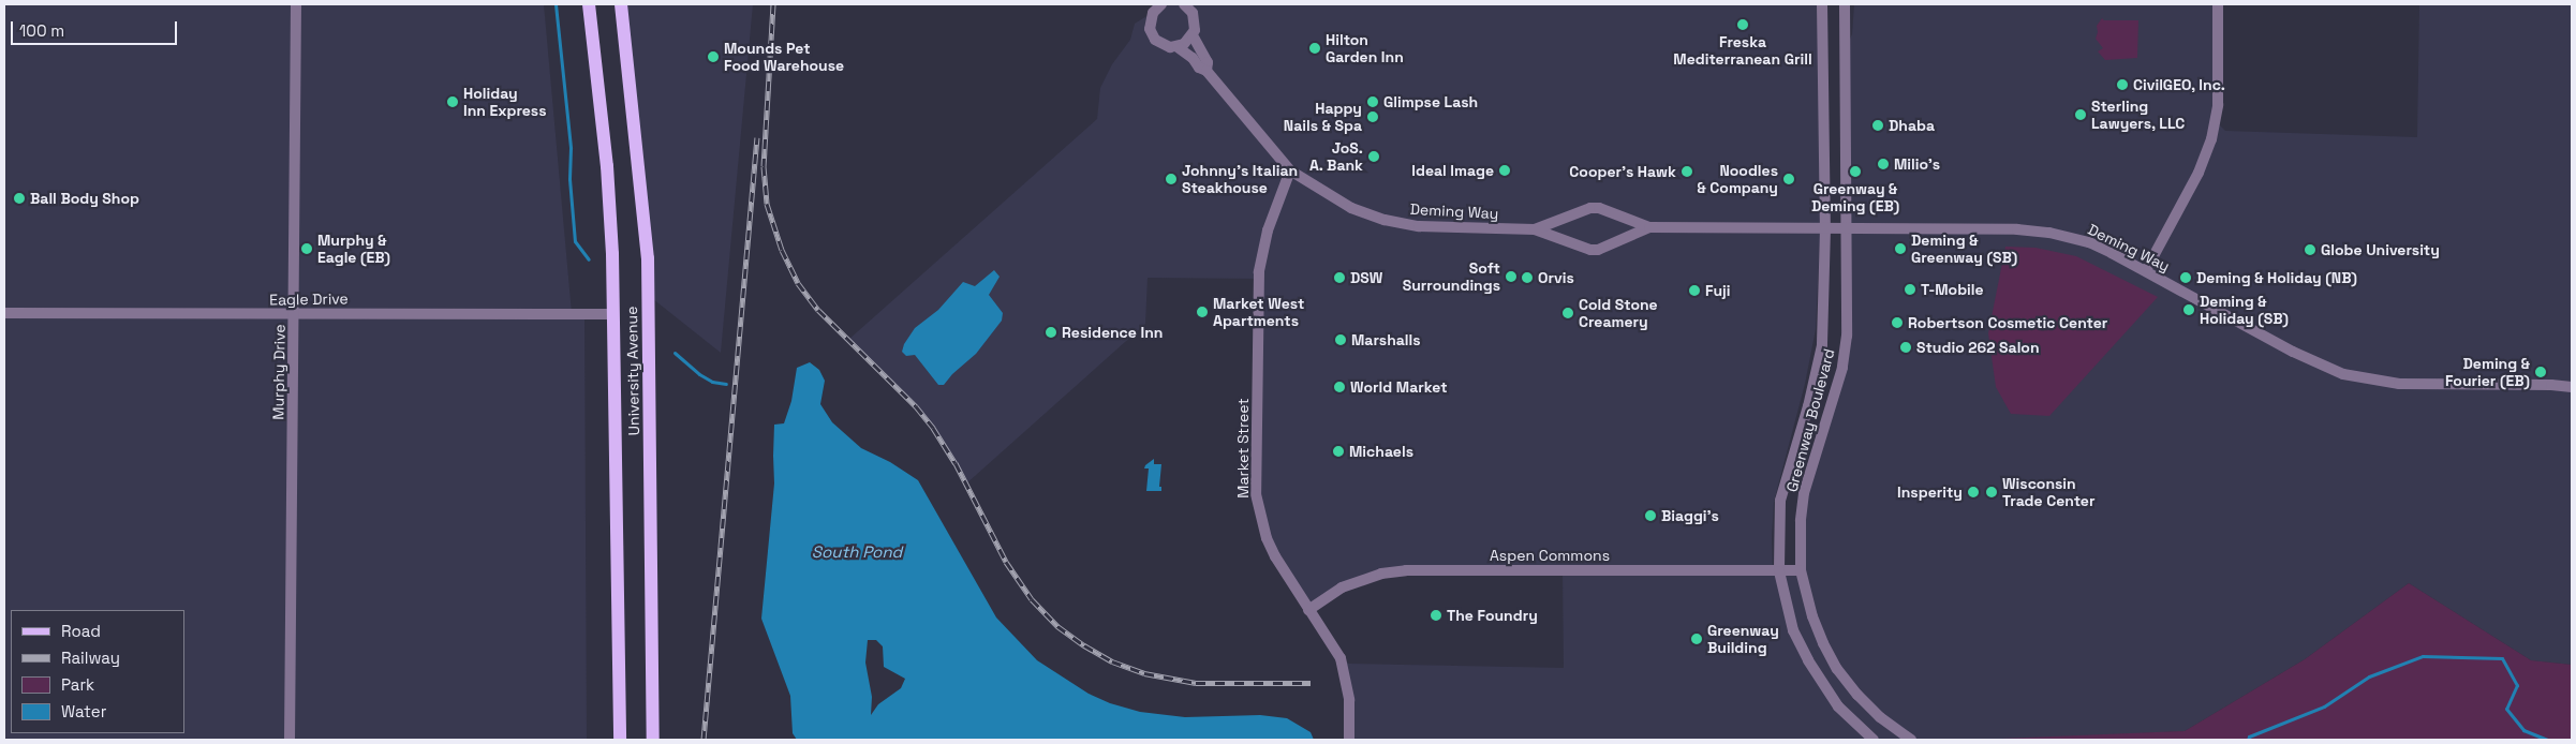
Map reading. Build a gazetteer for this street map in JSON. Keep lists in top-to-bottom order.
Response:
{
  "streets": {
    "main road": ["University Avenue"],
    "street": [
      "Deming Way",
      "Eagle Drive",
      "Murphy Drive",
      "Greenway Boulevard",
      "Market Street",
      "Aspen Commons"
    ]
  },
  "crossings": [
    ["Deming Way", "Greenway Boulevard"],
    ["Deming Way", "Market Street"],
    ["Eagle Drive", "University Avenue"],
    ["Eagle Drive", "Murphy Drive"],
    ["Greenway Boulevard", "Aspen Commons"],
    ["Market Street", "Aspen Commons"]
  ],
  "water": ["South Pond"],
  "places": [
    "Freska Mediterranean Grill",
    "Hilton Garden Inn",
    "Mounds Pet Food Warehouse",
    "CivilGEO, Inc.",
    "Holiday Inn Express",
    "Glimpse Lash",
    "Sterling Lawyers, LLC",
    "Happy Nails & Spa",
    "Dhaba",
    "JoS. A. Bank",
    "Milio's",
    "Ideal Image",
    "Cooper's Hawk",
    "Greenway & Deming (EB)",
    "Johnny's Italian Steakhouse",
    "Noodles & Company",
    "Ball Body Shop",
    "Murphy & Eagle (EB)",
    "Deming & Greenway (SB)",
    "Globe University",
    "Soft Surroundings",
    "DSW",
    "Orvis",
    "Deming & Holiday (NB)",
    "T-Mobile",
    "Fuji",
    "Deming & Holiday (SB)",
    "Market West Apartments",
    "Cold Stone Creamery",
    "Robertson Cosmetic Center",
    "Residence Inn",
    "Marshalls",
    "Studio 262 Salon",
    "Deming & Fourier (EB)",
    "World Market",
    "Michaels",
    "Insperity",
    "Wisconsin Trade Center",
    "Biaggi's",
    "The Foundry",
    "Greenway Building"
  ],
  "legend": [
    "Road",
    "Railway",
    "Park",
    "Water"
  ],
  "scale_bar": "100 m"
}
